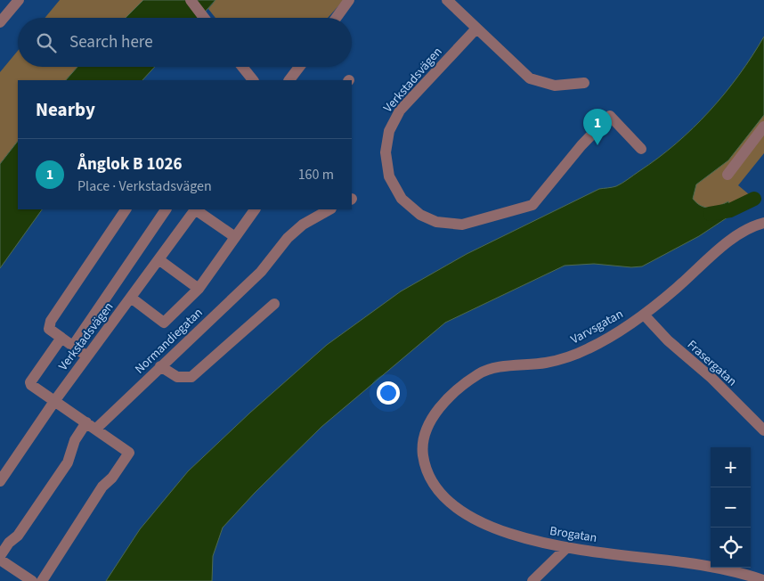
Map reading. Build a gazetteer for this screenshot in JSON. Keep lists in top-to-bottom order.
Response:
{
  "streets": {
    "street": [
      "Verkstadsvägen",
      "Varvsgatan",
      "Normandiegatan",
      "Frasergatan",
      "Brogatan"
    ]
  },
  "crossings": [
    ["Varvsgatan", "Frasergatan"],
    ["Varvsgatan", "Brogatan"]
  ],
  "page": {
    "search": "Search here",
    "heading": "Nearby",
    "pins": "1",
    "list": [
      {
        "mark": "1",
        "name": "Ånglok B 1026",
        "note": "Place · Verkstadsvägen",
        "value": "160 m"
      }
    ],
    "map_buttons": ["+", "−"]
  }
}
